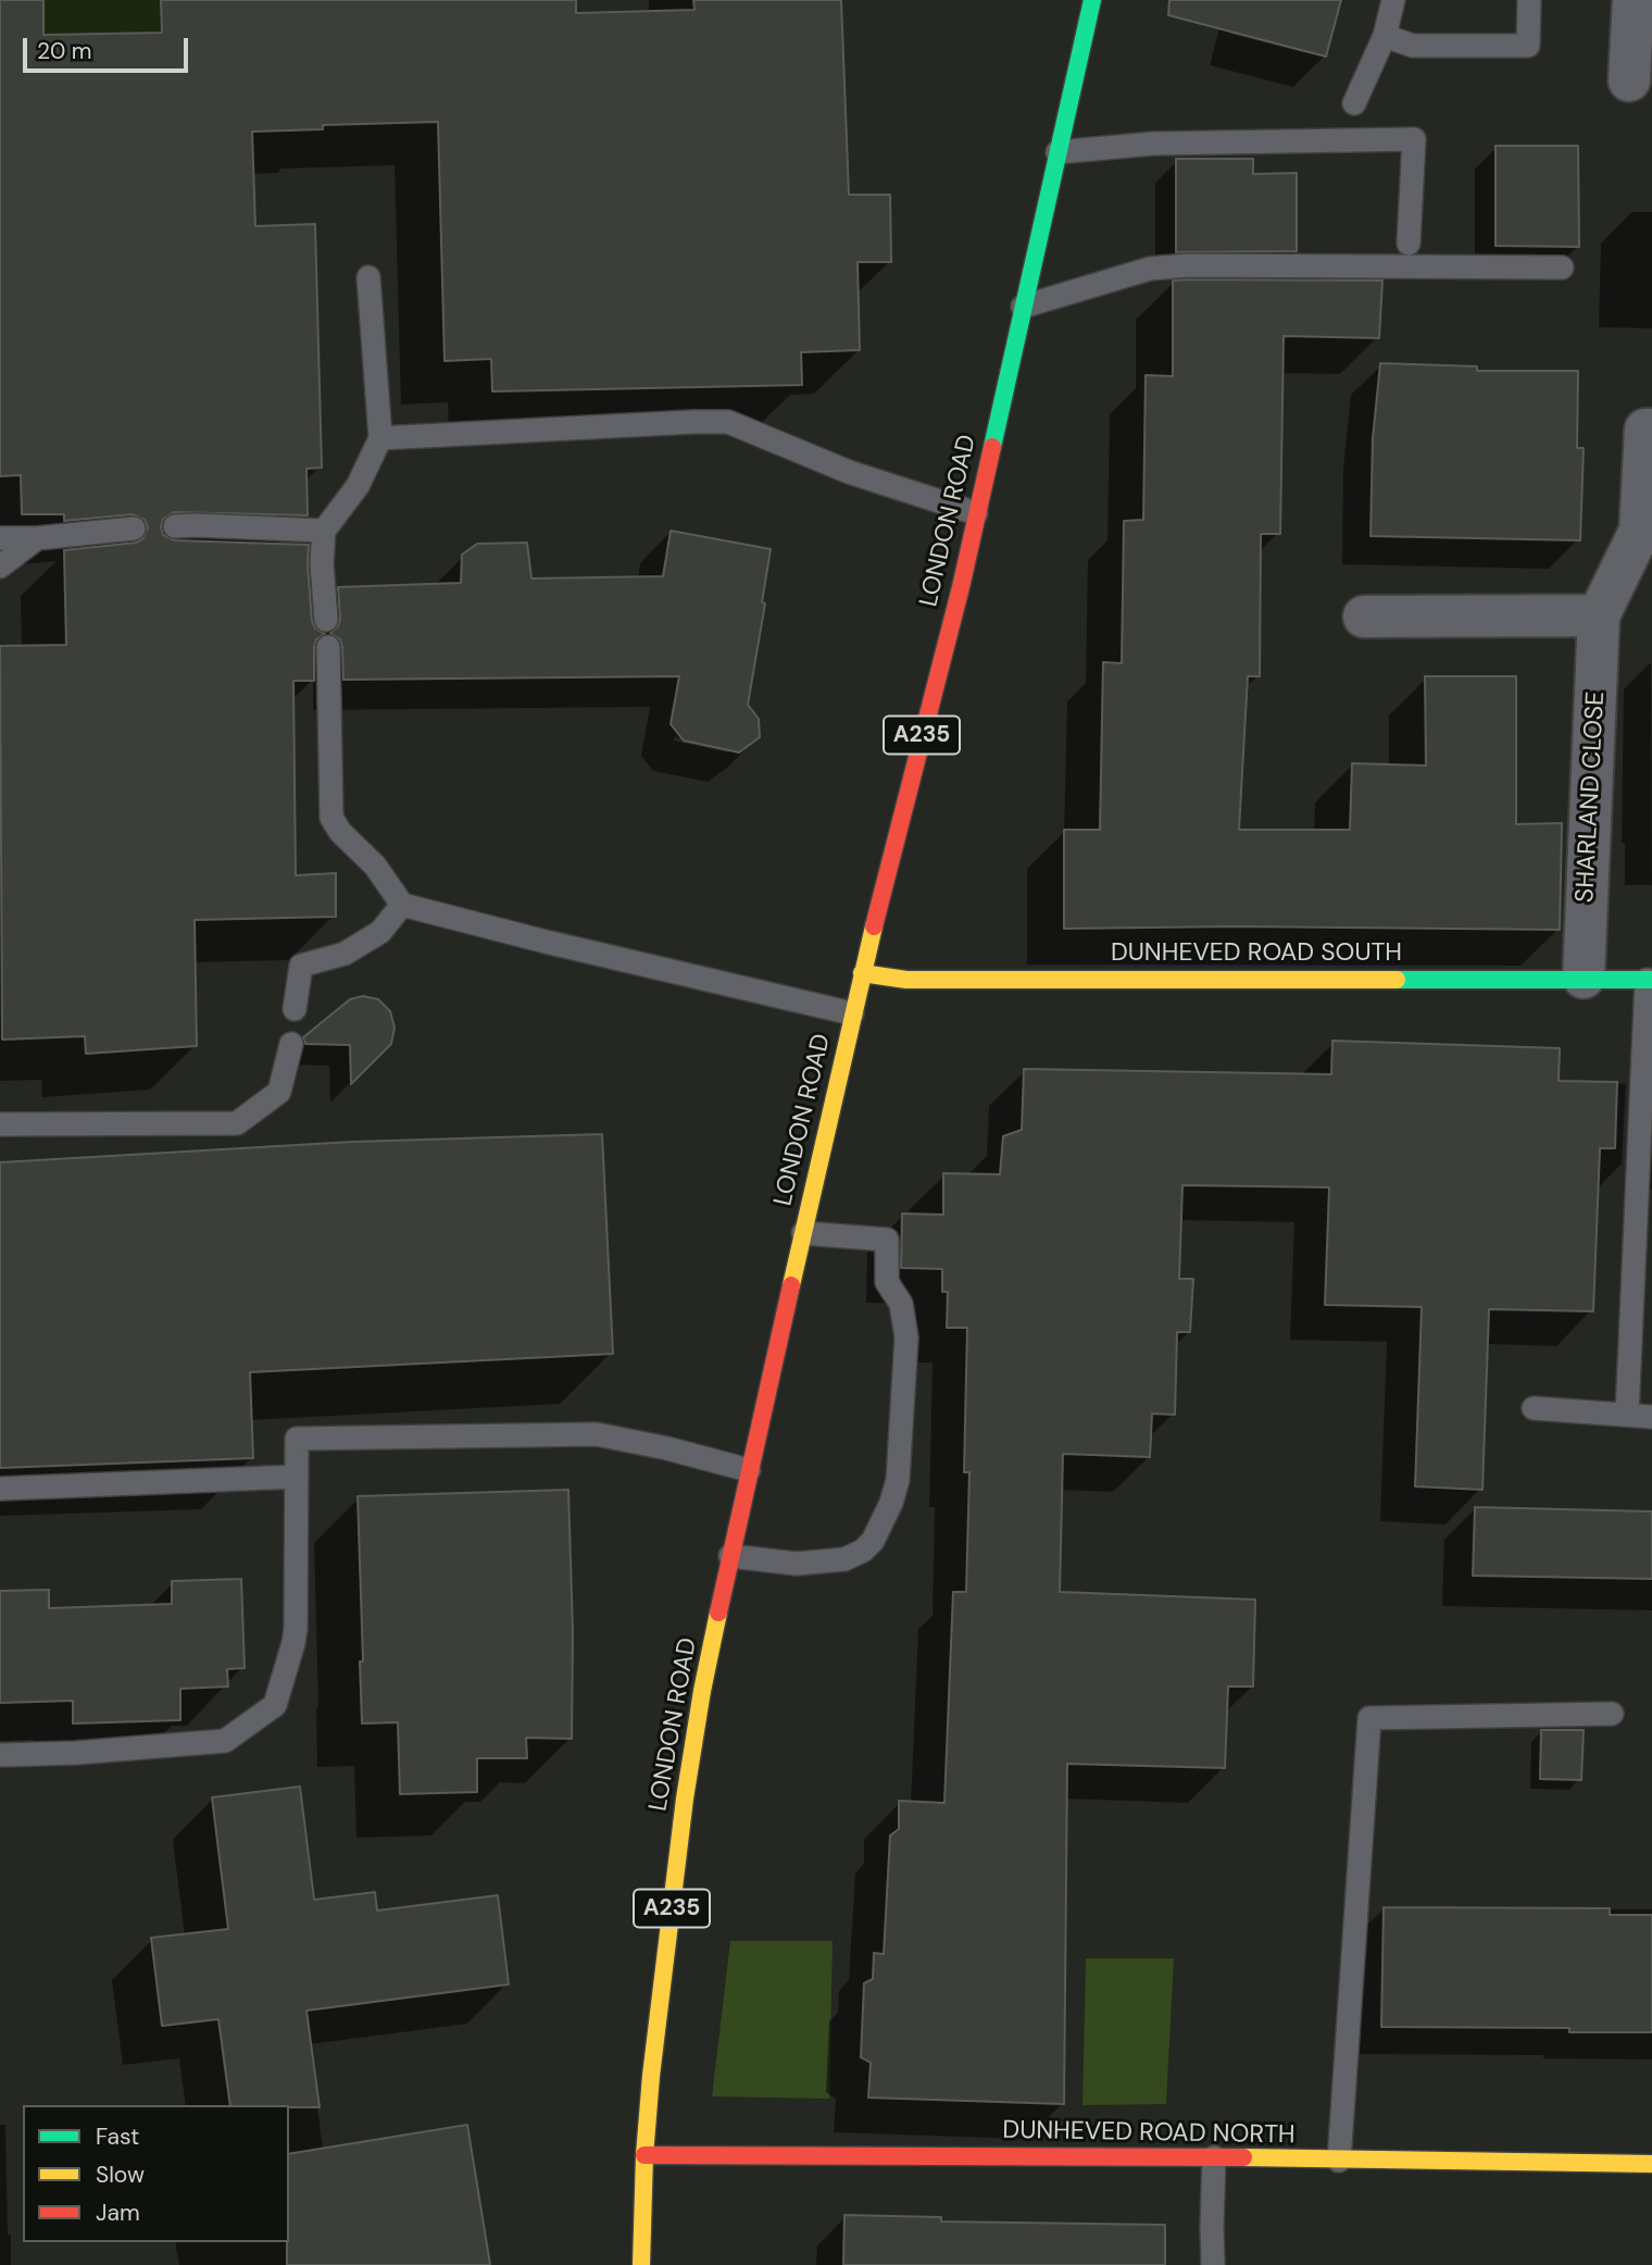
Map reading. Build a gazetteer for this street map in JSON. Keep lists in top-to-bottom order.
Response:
{
  "streets": {
    "main road": [
      "LONDON ROAD",
      "A235",
      "DUNHEVED ROAD SOUTH",
      "DUNHEVED ROAD NORTH"
    ],
    "street": ["SHARLAND CLOSE"]
  },
  "crossings": [
    ["LONDON ROAD", "DUNHEVED ROAD SOUTH"],
    ["LONDON ROAD", "DUNHEVED ROAD NORTH"],
    ["SHARLAND CLOSE", "DUNHEVED ROAD SOUTH"]
  ],
  "legend": ["Fast", "Slow", "Jam"],
  "scale_bar": "20 m"
}
